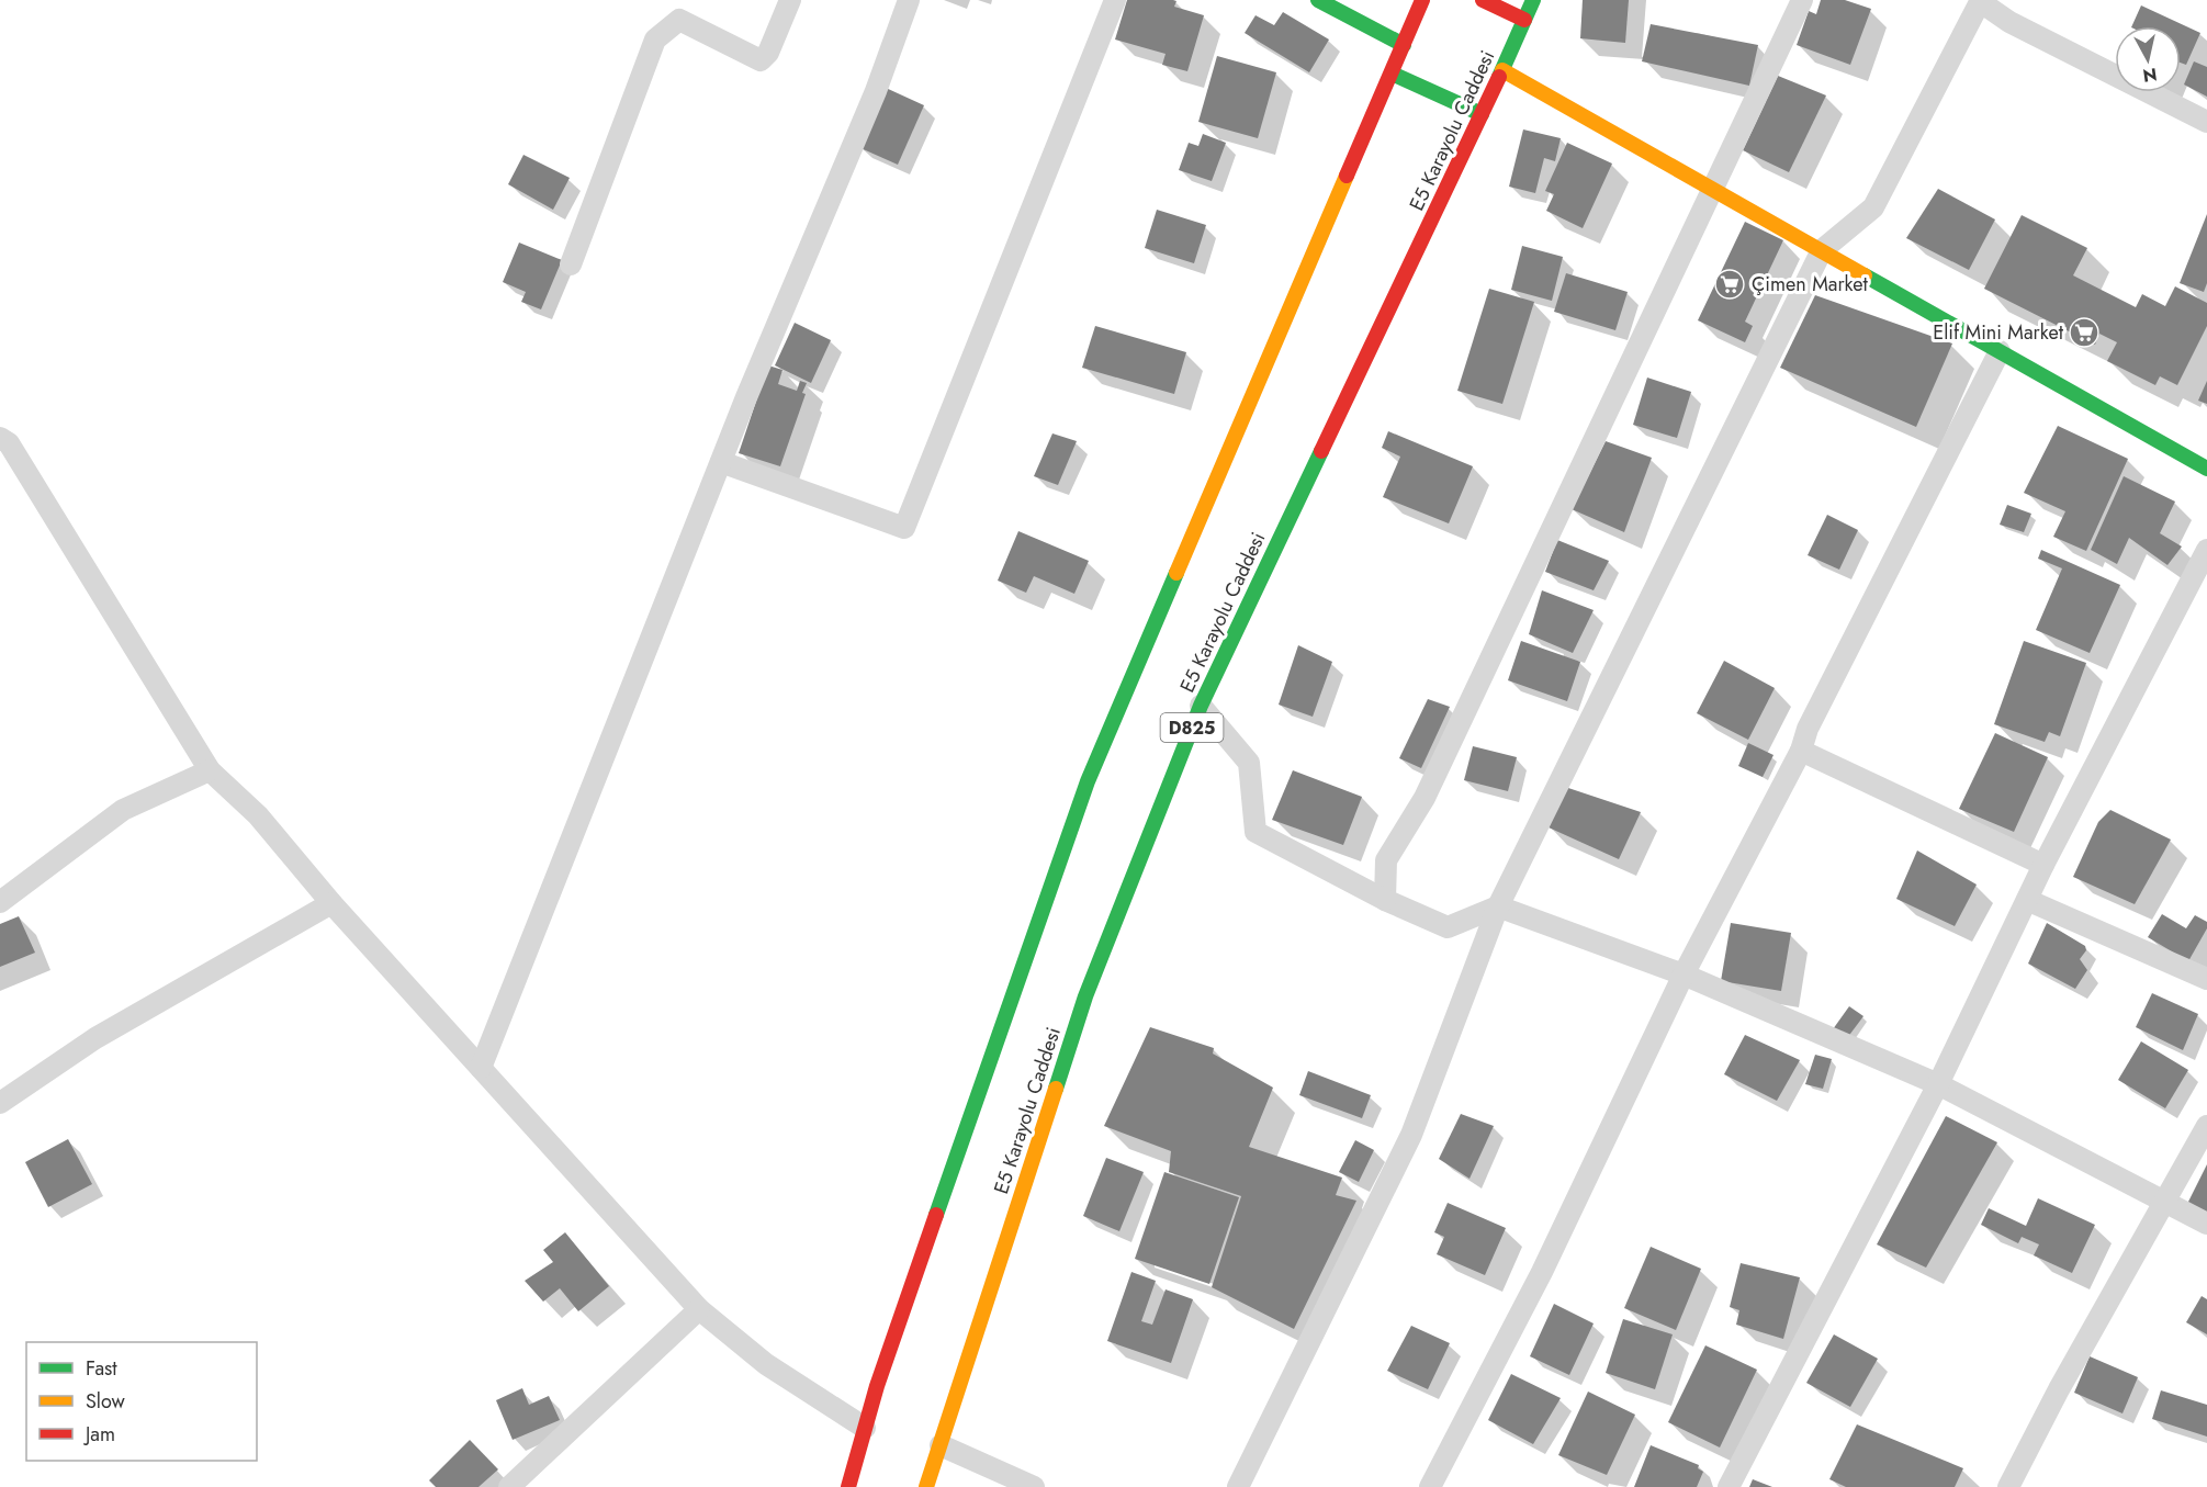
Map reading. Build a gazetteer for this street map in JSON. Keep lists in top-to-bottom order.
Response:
{
  "streets": {
    "main road": ["E5 Karayolu Caddesi", "D825"]
  },
  "places": {
    "supermarket": ["Çimen Market", "Elif Mini Market"]
  },
  "legend": ["Fast", "Slow", "Jam"],
  "north": "bottom"
}
